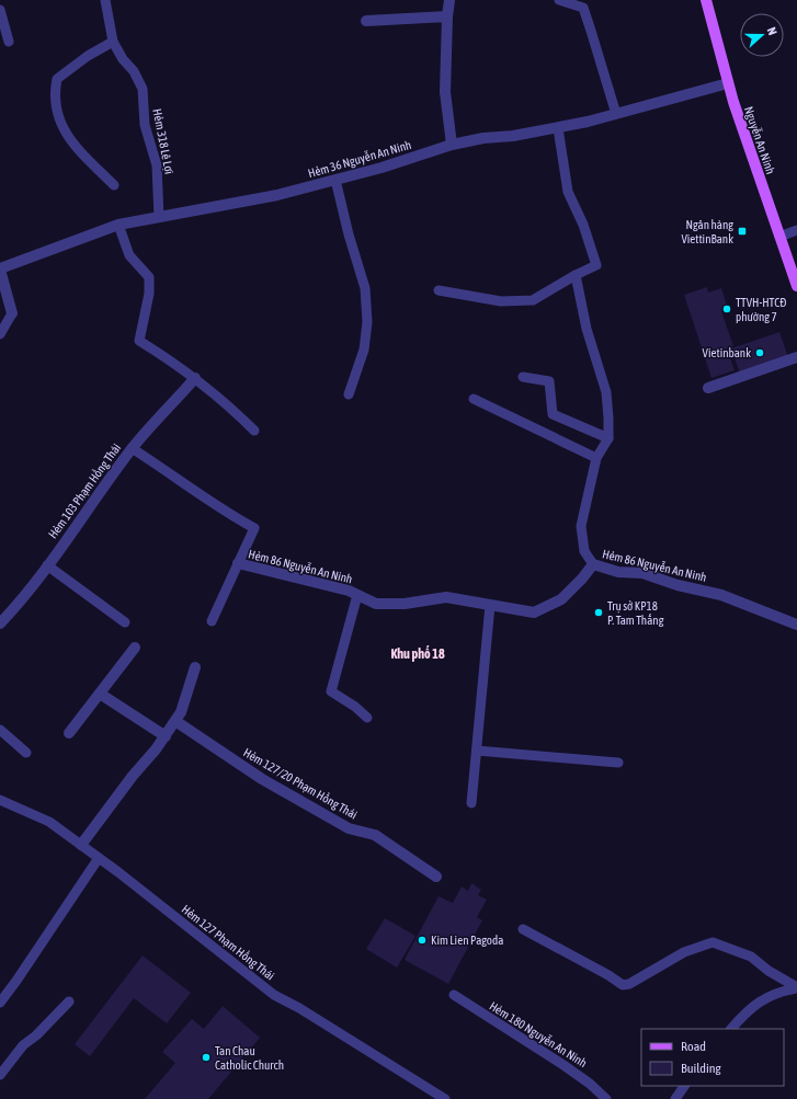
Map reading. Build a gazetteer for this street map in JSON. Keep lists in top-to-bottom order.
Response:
{
  "streets": {
    "main road": ["Nguyễn An Ninh"],
    "street": [
      "Hẻm 36 Nguyễn An Ninh",
      "Hẻm 103 Phạm Hồng Thái",
      "Hẻm 86 Nguyễn An Ninh",
      "Hẻm 127/20 Phạm Hồng Thái"
    ],
    "lane": ["Hẻm 318 Lê Lợi", "Hẻm 127 Phạm Hồng Thái", "Hẻm 180 Nguyễn An Ninh"]
  },
  "crossings": [
    ["Nguyễn An Ninh", "Hẻm 36 Nguyễn An Ninh"],
    ["Hẻm 318 Lê Lợi", "Hẻm 36 Nguyễn An Ninh"],
    ["Hẻm 103 Phạm Hồng Thái", "Hẻm 86 Nguyễn An Ninh"]
  ],
  "districts": ["Khu phố 18"],
  "places": {
    "transit": ["Ngân hàng ViettinBank"],
    "other": [
      "TTVH-HTCĐ phường 7",
      "Vietinbank",
      "Trụ sở KP18 P. Tam Thắng",
      "Kim Lien Pagoda",
      "Tan Chau Catholic Church"
    ]
  },
  "legend": ["Road", "Building"],
  "north": "right"
}
